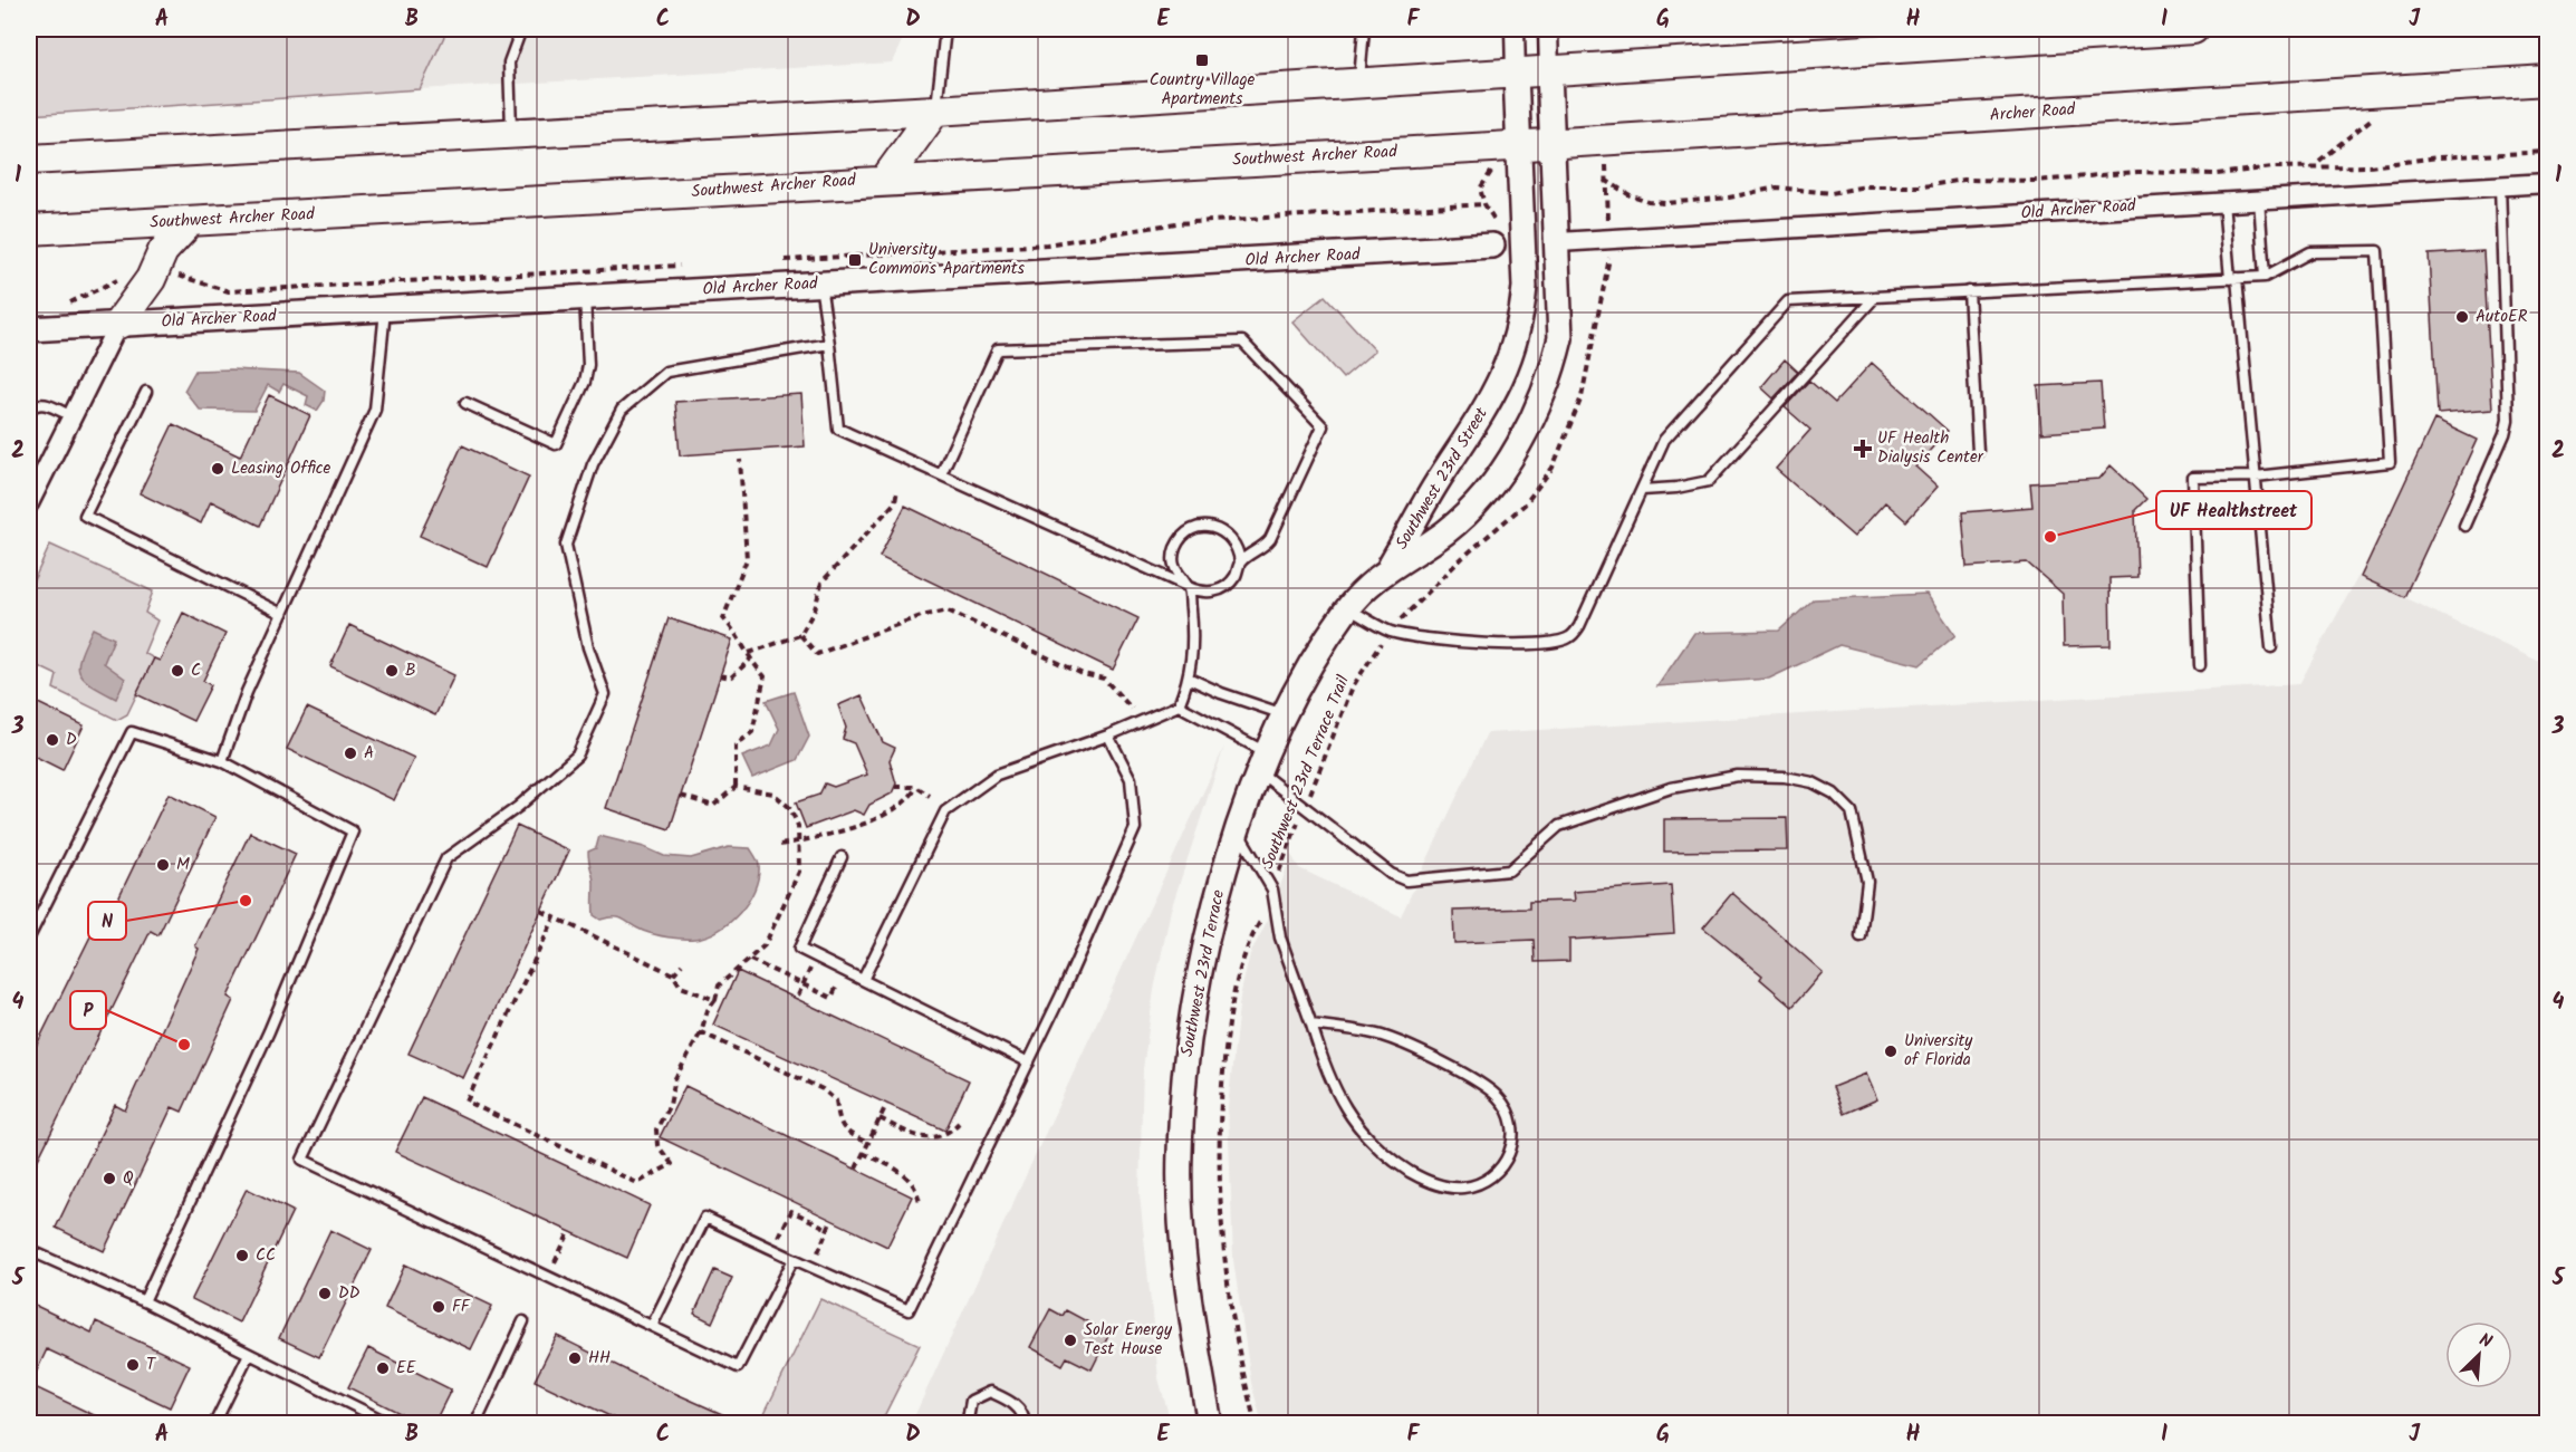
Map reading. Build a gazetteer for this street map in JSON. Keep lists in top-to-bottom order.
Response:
{
  "streets": {
    "main road": ["Archer Road", "Southwest Archer Road"],
    "street": ["Old Archer Road", "Southwest 23rd Street", "Southwest 23rd Terrace"],
    "path": ["Southwest 23rd Terrace Trail"]
  },
  "crossings": [
    ["Archer Road", "Southwest Archer Road"],
    ["Archer Road", "Southwest 23rd Street"],
    ["Southwest Archer Road", "Southwest 23rd Street"],
    ["Old Archer Road", "Southwest 23rd Street"],
    ["Old Archer Road", "Southwest 23rd Terrace Trail"],
    ["Southwest 23rd Street", "Southwest 23rd Terrace"]
  ],
  "places": {
    "transit": ["Country Village Apartments", "University Commons Apartments"],
    "other": [
      "AutoER",
      "Leasing Office",
      "UF Healthstreet",
      "C",
      "B",
      "D",
      "A",
      "M",
      "N",
      "P",
      "University of Florida",
      "Q",
      "CC",
      "DD",
      "FF",
      "Solar Energy Test House",
      "HH",
      "T",
      "EE"
    ],
    "health": ["UF Health Dialysis Center"]
  },
  "north": "top right",
  "grid": {
    "columns": [
      "A",
      "B",
      "C",
      "D",
      "E",
      "F",
      "G",
      "H",
      "I",
      "J"
    ],
    "rows": [
      "1",
      "2",
      "3",
      "4",
      "5"
    ]
  }
}
